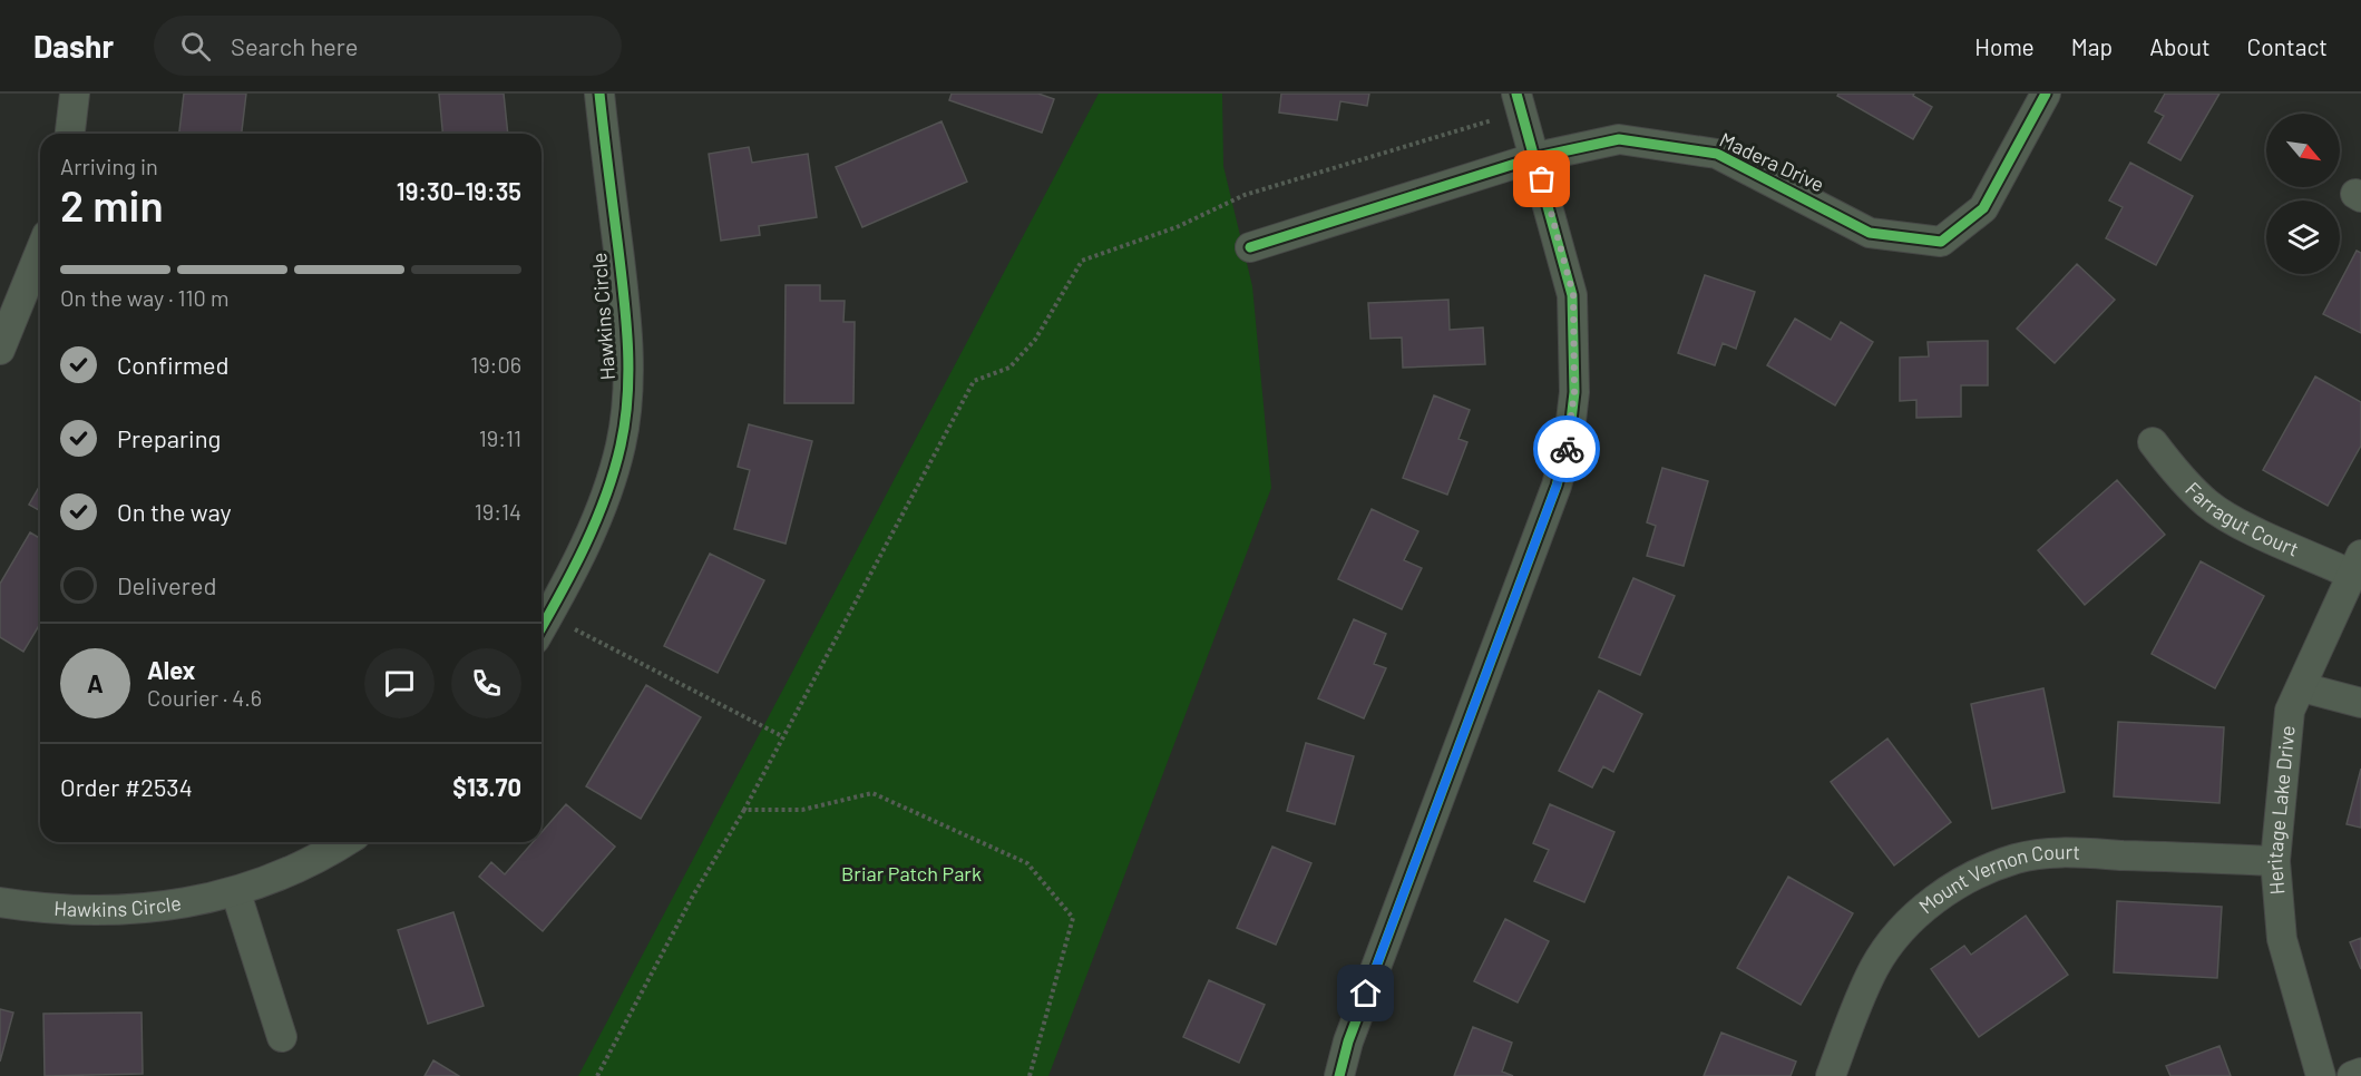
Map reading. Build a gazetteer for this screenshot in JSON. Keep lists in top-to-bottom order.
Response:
{
  "streets": {
    "street": [
      "Madera Drive",
      "Hawkins Circle",
      "Farragut Court",
      "Heritage Lake Drive",
      "Mount Vernon Court"
    ]
  },
  "crossings": [
    ["Farragut Court", "Heritage Lake Drive"],
    ["Heritage Lake Drive", "Mount Vernon Court"]
  ],
  "parks": ["Briar Patch Park"],
  "north": "bottom right",
  "page": {
    "header": "Dashr",
    "search": "Search here",
    "nav": [
      "Home",
      "Map",
      "About",
      "Contact"
    ],
    "heading": ["2 min", "Arriving in", "19:30–19:35"],
    "panel": [
      "Alex",
      "Courier · 4.6",
      "Order #2534",
      "$13.70"
    ],
    "bar": "On the way · 110 m",
    "list": [
      ["Confirmed", "19:06"],
      ["Preparing", "19:11"],
      ["On the way", "19:14"],
      "Delivered"
    ],
    "round": "A"
  }
}
